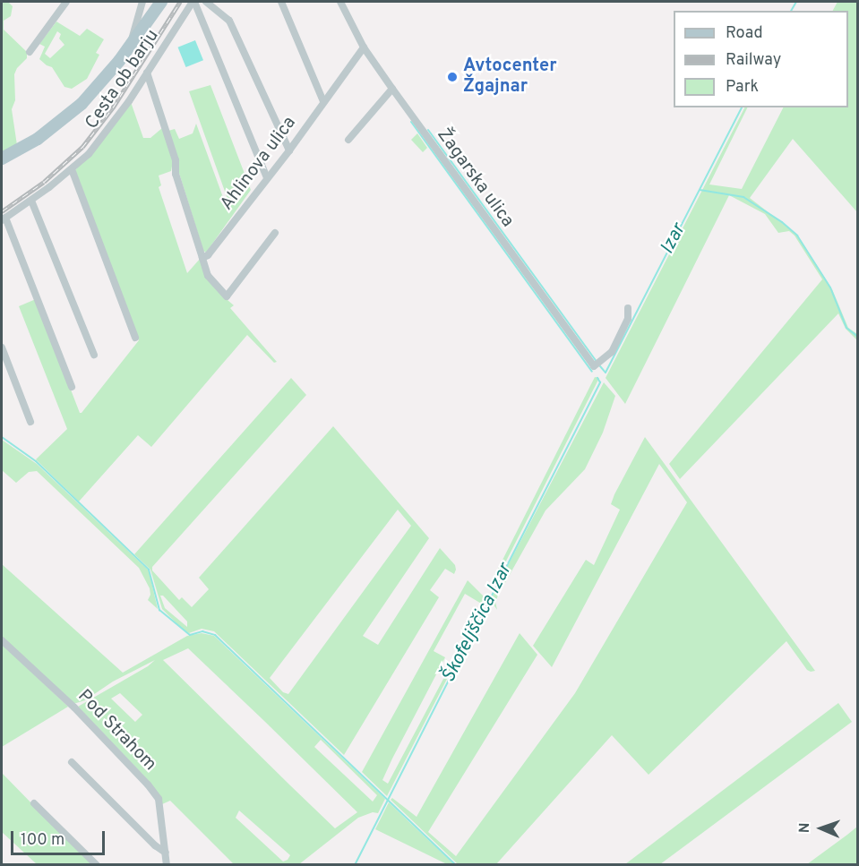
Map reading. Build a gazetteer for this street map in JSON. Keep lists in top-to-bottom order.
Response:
{
  "streets": {
    "street": [
      "Cesta ob barju",
      "Ahlinova ulica",
      "Žagarska ulica",
      "Pod Strahom"
    ]
  },
  "crossings": [
    ["Ahlinova ulica", "Žagarska ulica"]
  ],
  "water": ["Izar", "Škofeljščica Izar"],
  "places": ["Avtocenter Žgajnar"],
  "legend": ["Road", "Railway", "Park"],
  "scale_bar": "100 m",
  "north": "left"
}
